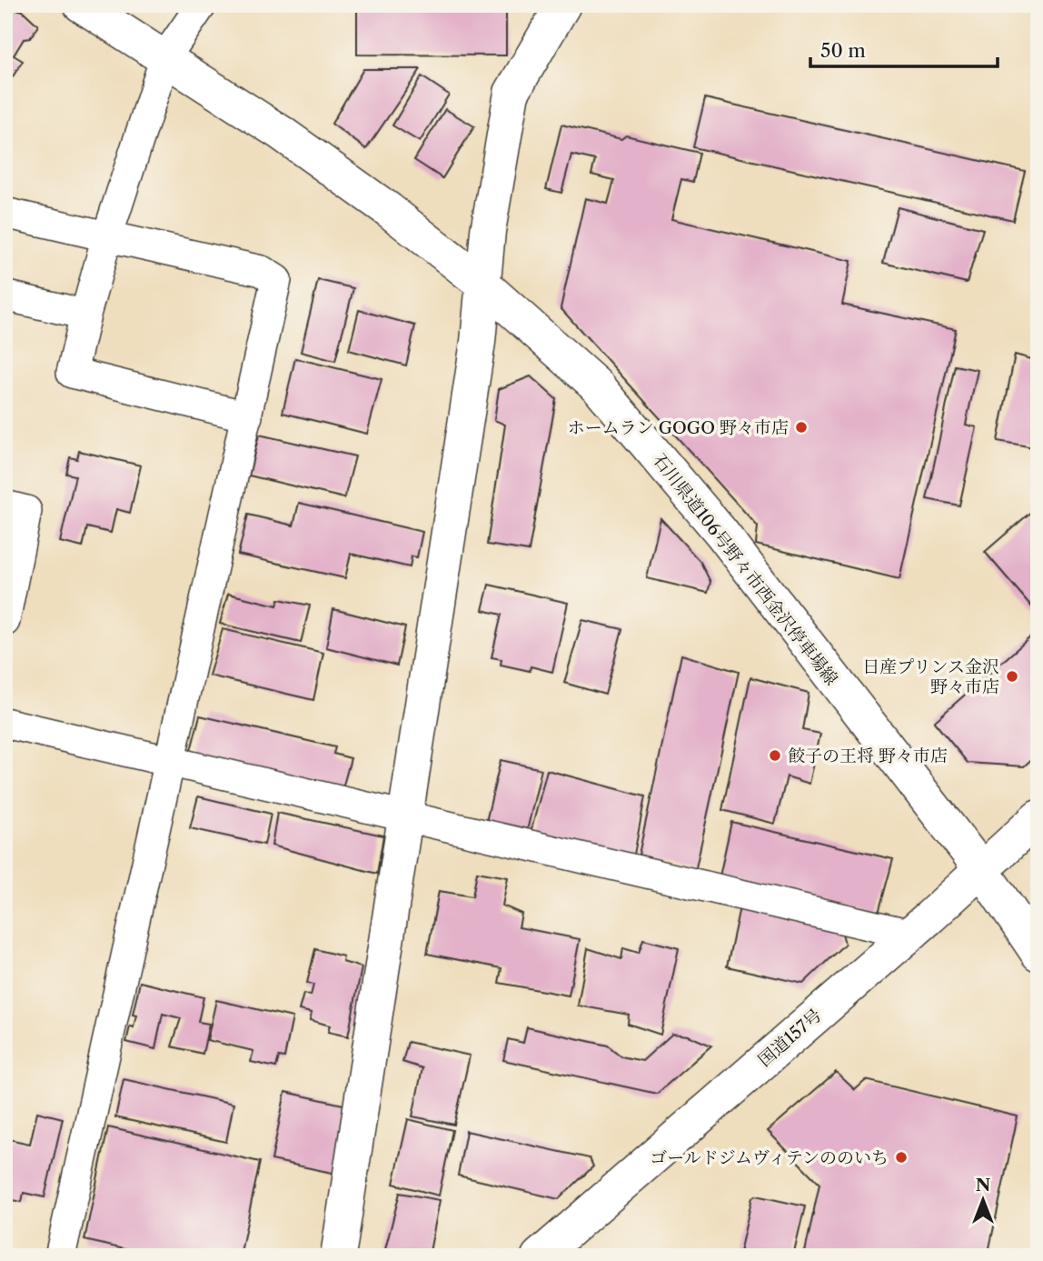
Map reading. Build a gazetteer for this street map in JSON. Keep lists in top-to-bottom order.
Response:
{
  "streets": {
    "main road": ["石川県道106号野々市西金沢停車場線", "国道157号"]
  },
  "crossings": [
    ["石川県道106号野々市西金沢停車場線", "国道157号"]
  ],
  "places": [
    "ホームラン GOGO 野々市店",
    "日産プリンス金沢 野々市店",
    "餃子の王将 野々市店",
    "ゴールドジムヴィテンののいち"
  ],
  "scale_bar": "50 m",
  "north": "top"
}
